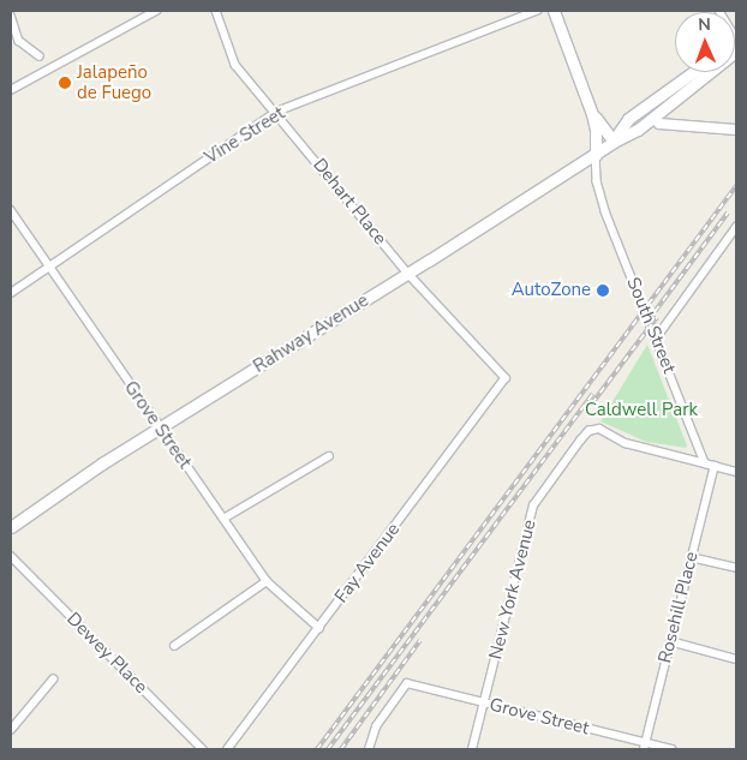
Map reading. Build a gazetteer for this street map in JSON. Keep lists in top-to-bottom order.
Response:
{
  "streets": {
    "main road": ["Rahway Avenue"],
    "street": [
      "Vine Street",
      "Dehart Place",
      "South Street",
      "Grove Street",
      "Fay Avenue",
      "New York Avenue",
      "Rosehill Place",
      "Dewey Place"
    ]
  },
  "crossings": [
    ["Vine Street", "Dehart Place"],
    ["Vine Street", "Grove Street"],
    ["Dehart Place", "Rahway Avenue"],
    ["Dehart Place", "Fay Avenue"],
    ["South Street", "Rahway Avenue"],
    ["South Street", "New York Avenue"],
    ["Rahway Avenue", "Grove Street"],
    ["Grove Street", "Fay Avenue"],
    ["Grove Street", "New York Avenue"],
    ["Grove Street", "Rosehill Place"]
  ],
  "parks": ["Caldwell Park"],
  "places": ["Jalapeño de Fuego", "AutoZone"],
  "north": "top"
}
